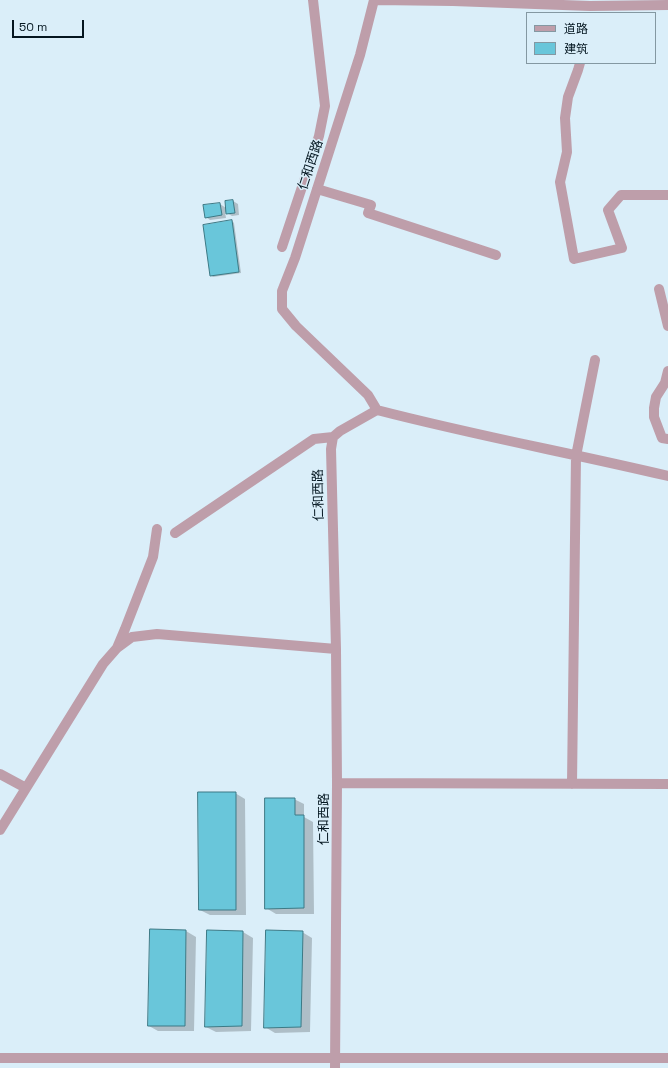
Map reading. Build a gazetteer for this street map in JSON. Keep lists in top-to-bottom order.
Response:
{
  "streets": {
    "street": ["仁和西路"]
  },
  "legend": ["道路", "建筑"],
  "scale_bar": "50 m"
}
